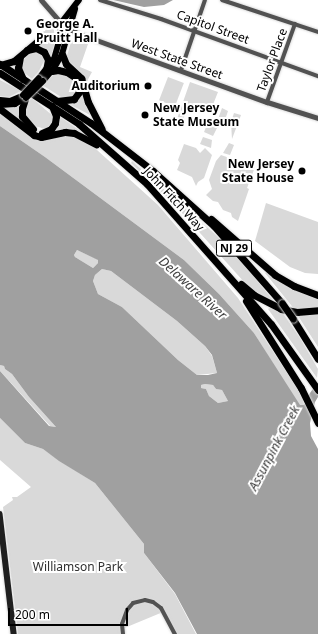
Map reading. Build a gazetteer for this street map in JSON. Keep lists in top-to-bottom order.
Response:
{
  "streets": {
    "highway": ["John Fitch Way", "NJ 29"],
    "street": ["Capitol Street", "West State Street", "Taylor Place"]
  },
  "crossings": [
    ["Capitol Street", "Taylor Place"],
    ["West State Street", "Taylor Place"]
  ],
  "water": ["Delaware River", "Assunpink Creek"],
  "parks": ["Williamson Park"],
  "places": [
    "George A. Pruitt Hall",
    "Auditorium",
    "New Jersey State Museum",
    "New Jersey State House"
  ],
  "scale_bar": "200 m"
}
